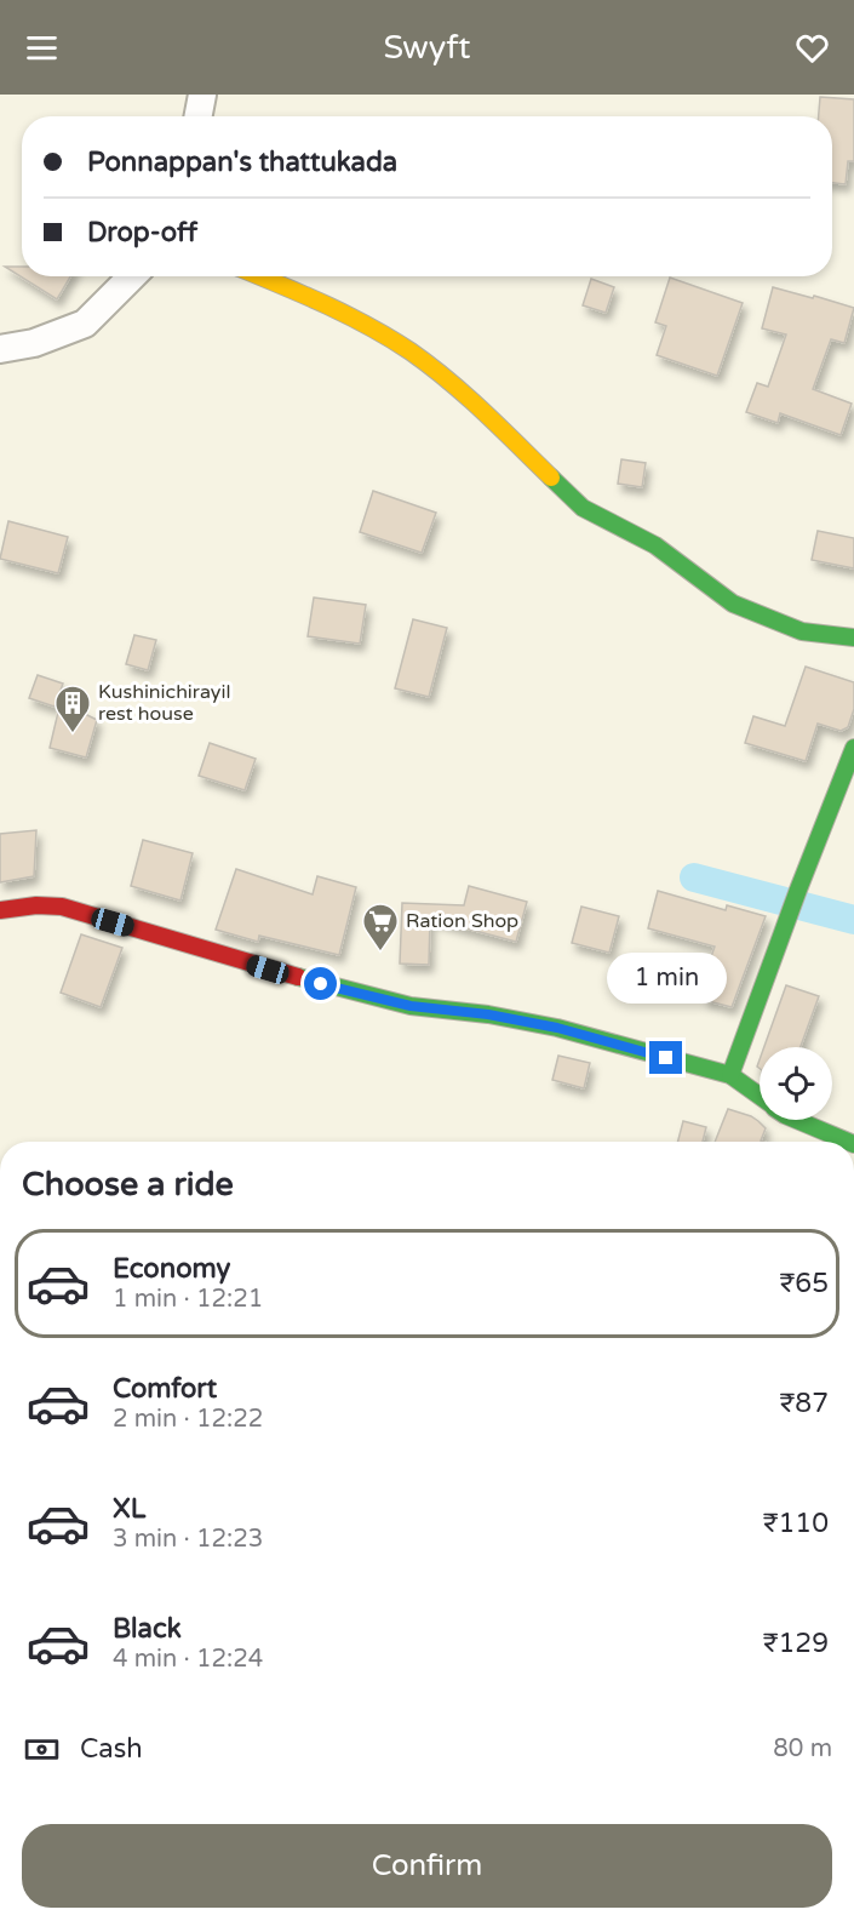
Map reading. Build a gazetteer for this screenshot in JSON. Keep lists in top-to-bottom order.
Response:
{
  "places": {
    "building": ["Kushinichirayil rest house"],
    "supermarket": ["Ration Shop"]
  },
  "page": {
    "header": "Swyft",
    "banner": ["Ponnappan's thattukada", "Drop-off"],
    "bubble": "1 min",
    "heading": "Choose a ride",
    "list": [
      {
        "name": "Economy",
        "note": "1 min · 12:21",
        "value": "₹65"
      },
      {
        "name": "Comfort",
        "note": "2 min · 12:22",
        "value": "₹87"
      },
      {
        "name": "XL",
        "note": "3 min · 12:23",
        "value": "₹110"
      },
      {
        "name": "Black",
        "note": "4 min · 12:24",
        "value": "₹129"
      }
    ],
    "pay": ["Cash", "80 m"],
    "buttons": "Confirm"
  }
}
